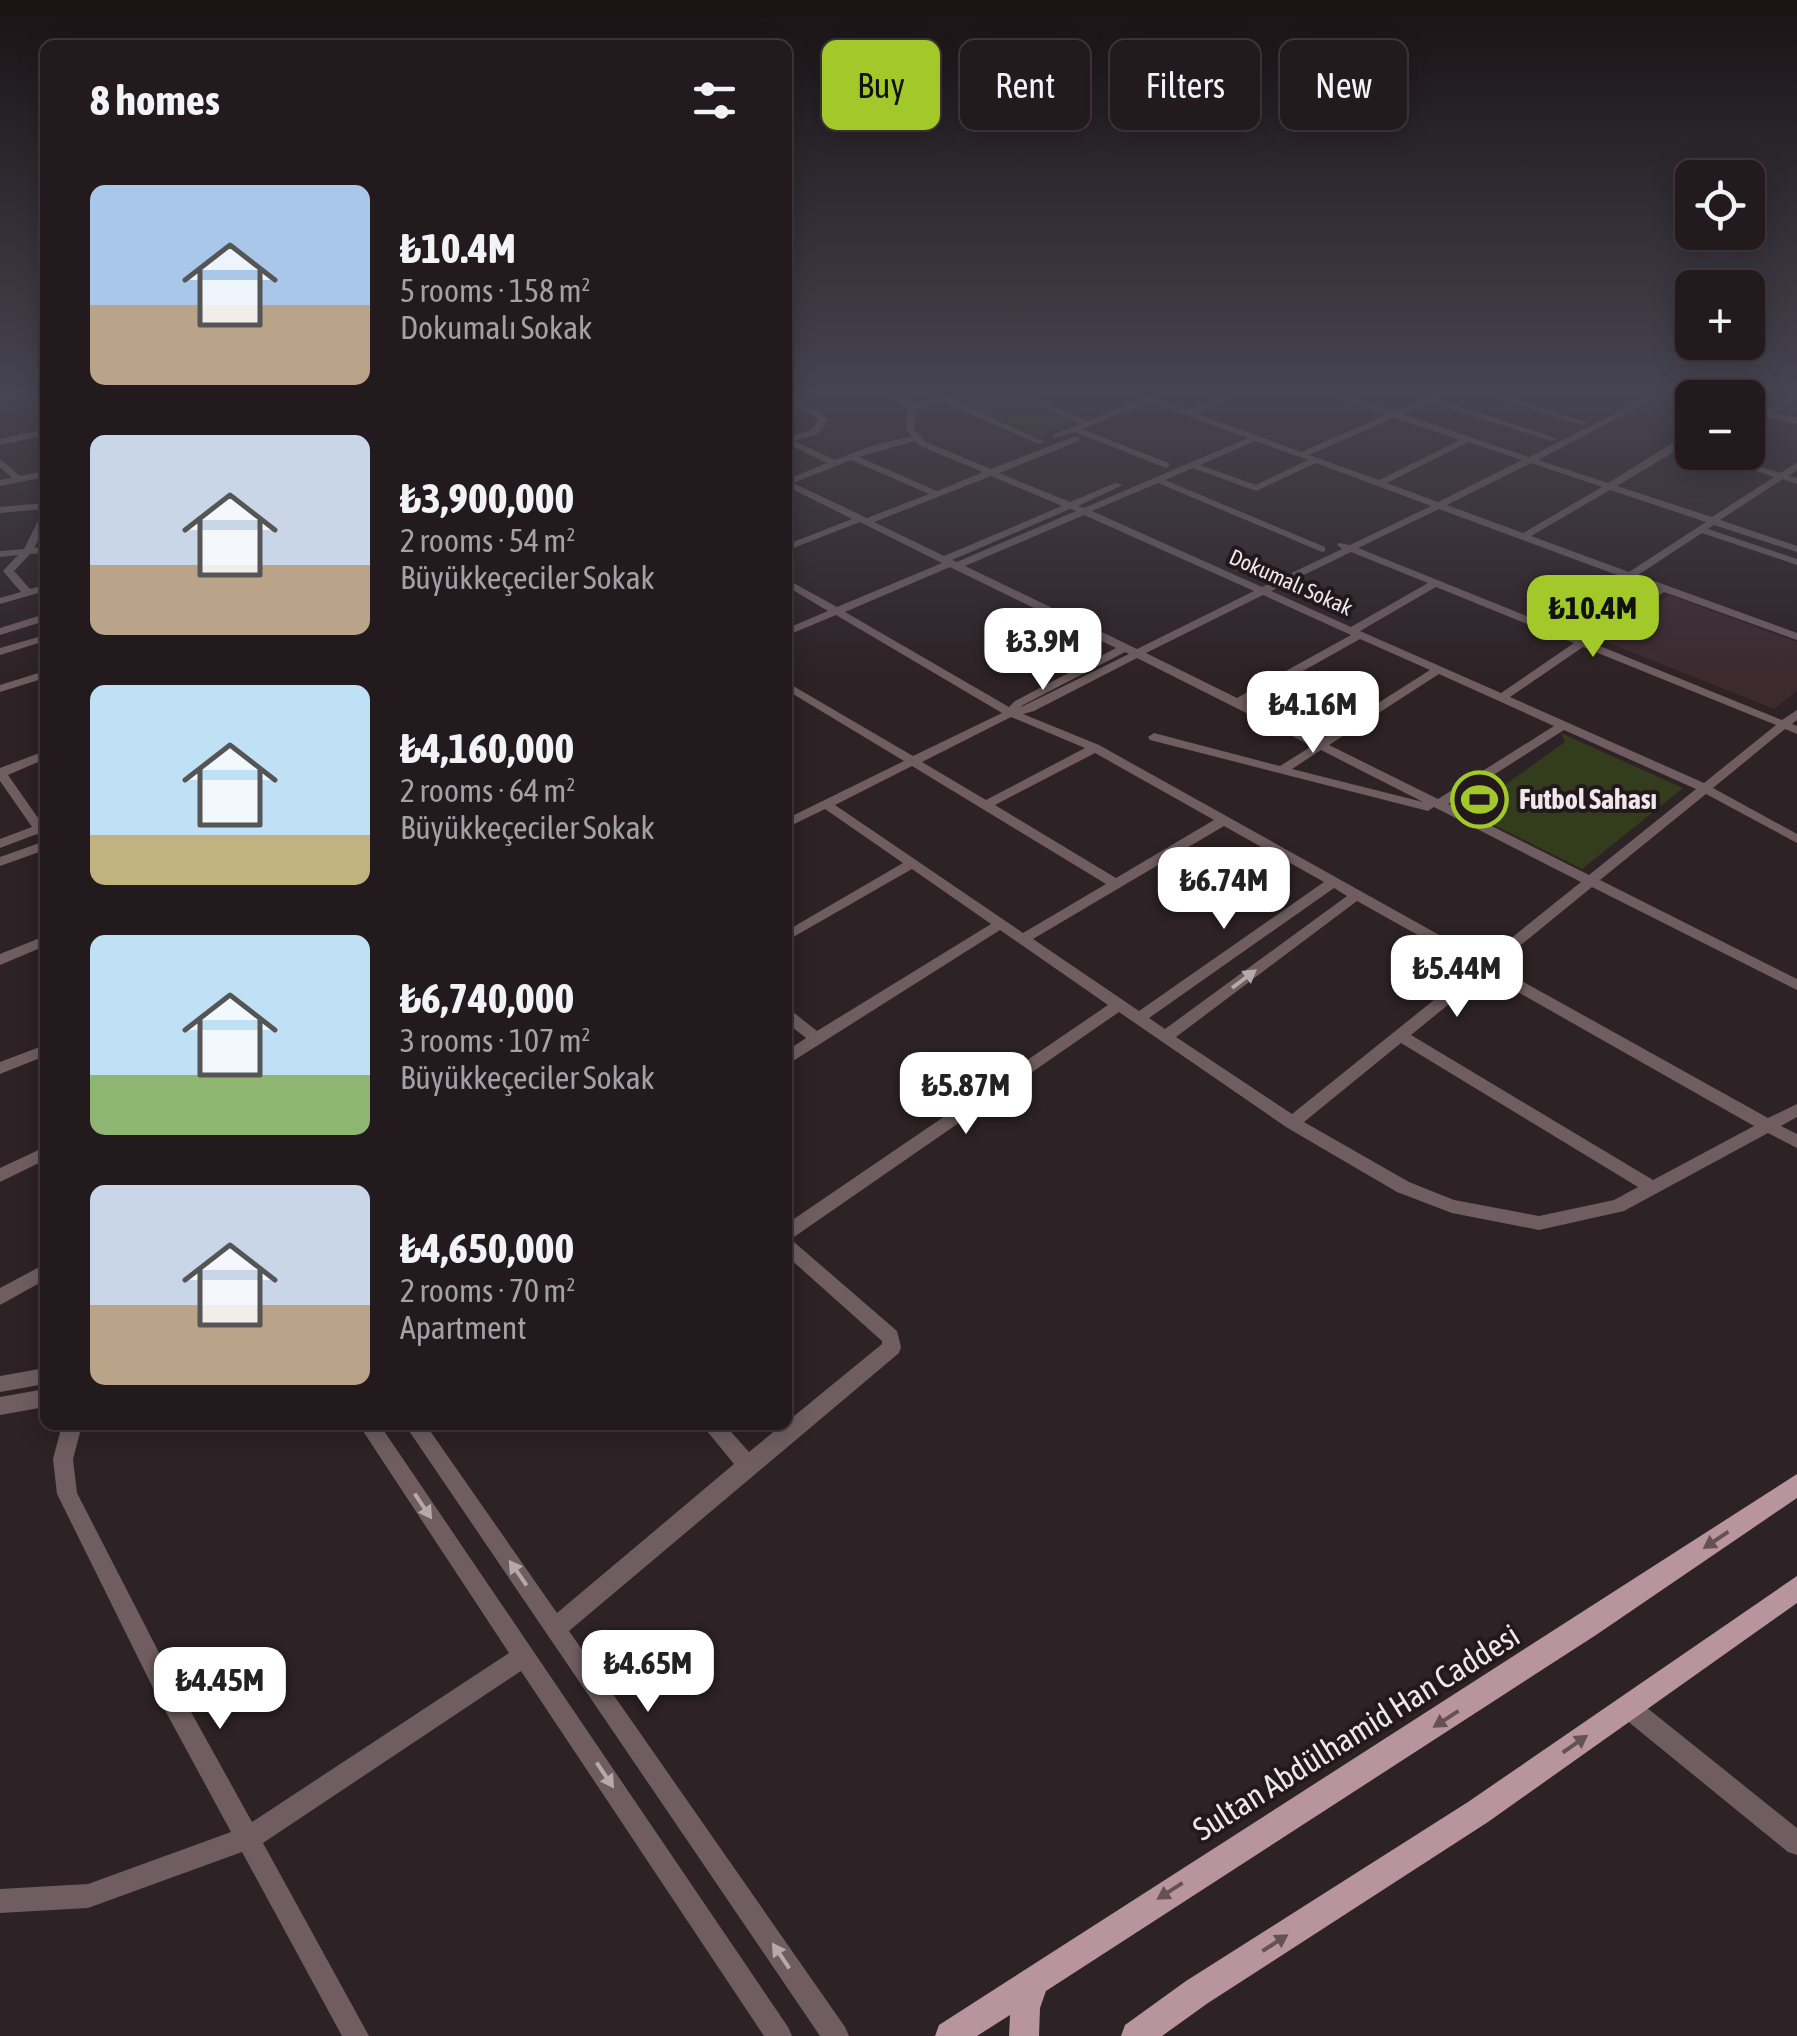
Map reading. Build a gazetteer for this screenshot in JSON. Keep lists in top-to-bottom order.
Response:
{
  "streets": {
    "main road": ["Sultan Abdülhamid Han Caddesi"],
    "street": ["Dokumalı Sokak"]
  },
  "places": {
    "sports": ["Futbol Sahası"]
  },
  "page": {
    "chip": [
      "Buy",
      "Rent",
      "Filters",
      "New"
    ],
    "heading": "8 homes",
    "map_buttons": ["+", "−"],
    "list": [
      {
        "name": "₺10.4M",
        "note": "5 rooms · 158 m² · Dokumalı Sokak"
      },
      {
        "name": "₺3,900,000",
        "note": "2 rooms · 54 m² · Büyükkeçeciler Sokak"
      },
      {
        "name": "₺4,160,000",
        "note": "2 rooms · 64 m² · Büyükkeçeciler Sokak"
      },
      {
        "name": "₺6,740,000",
        "note": "3 rooms · 107 m² · Büyükkeçeciler Sokak"
      },
      {
        "name": "₺4,650,000",
        "note": "2 rooms · 70 m² · Apartment"
      }
    ],
    "price": [
      "₺10.4M",
      "₺3.9M",
      "₺4.16M",
      "₺6.74M",
      "₺5.44M",
      "₺5.87M",
      "₺4.65M",
      "₺4.45M"
    ]
  }
}
